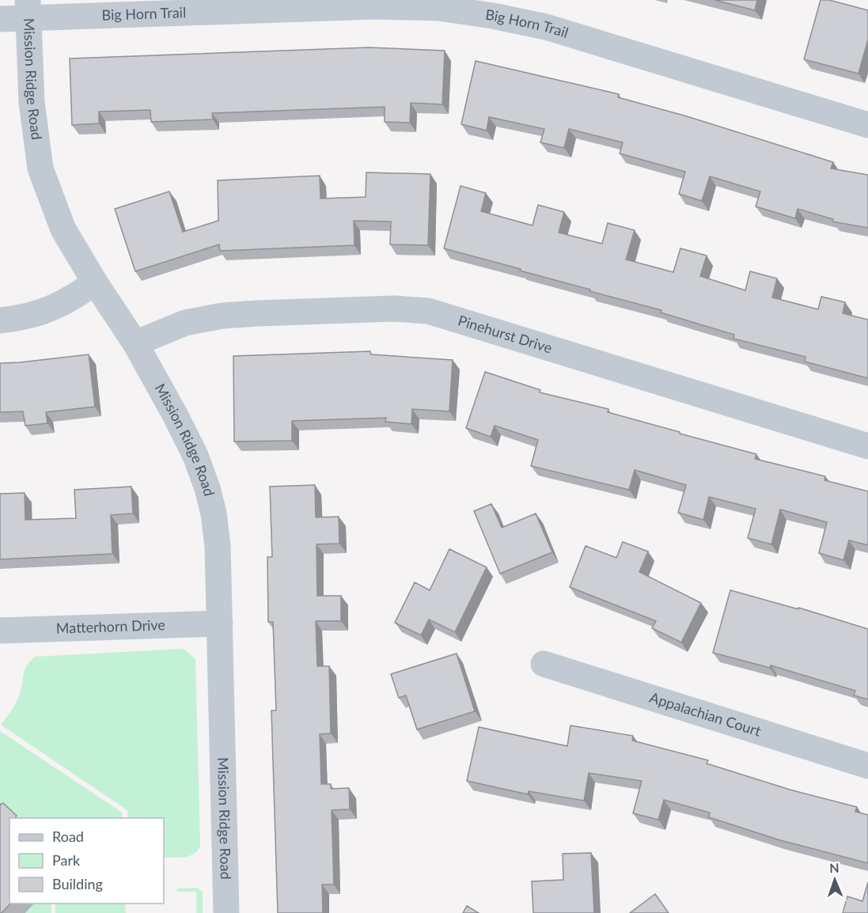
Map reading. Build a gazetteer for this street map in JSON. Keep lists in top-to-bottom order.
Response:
{
  "streets": {
    "street": [
      "Big Horn Trail",
      "Mission Ridge Road",
      "Pinehurst Drive",
      "Matterhorn Drive",
      "Appalachian Court"
    ]
  },
  "crossings": [
    ["Big Horn Trail", "Mission Ridge Road"],
    ["Mission Ridge Road", "Pinehurst Drive"],
    ["Mission Ridge Road", "Matterhorn Drive"]
  ],
  "legend": ["Road", "Park", "Building"],
  "north": "top"
}
